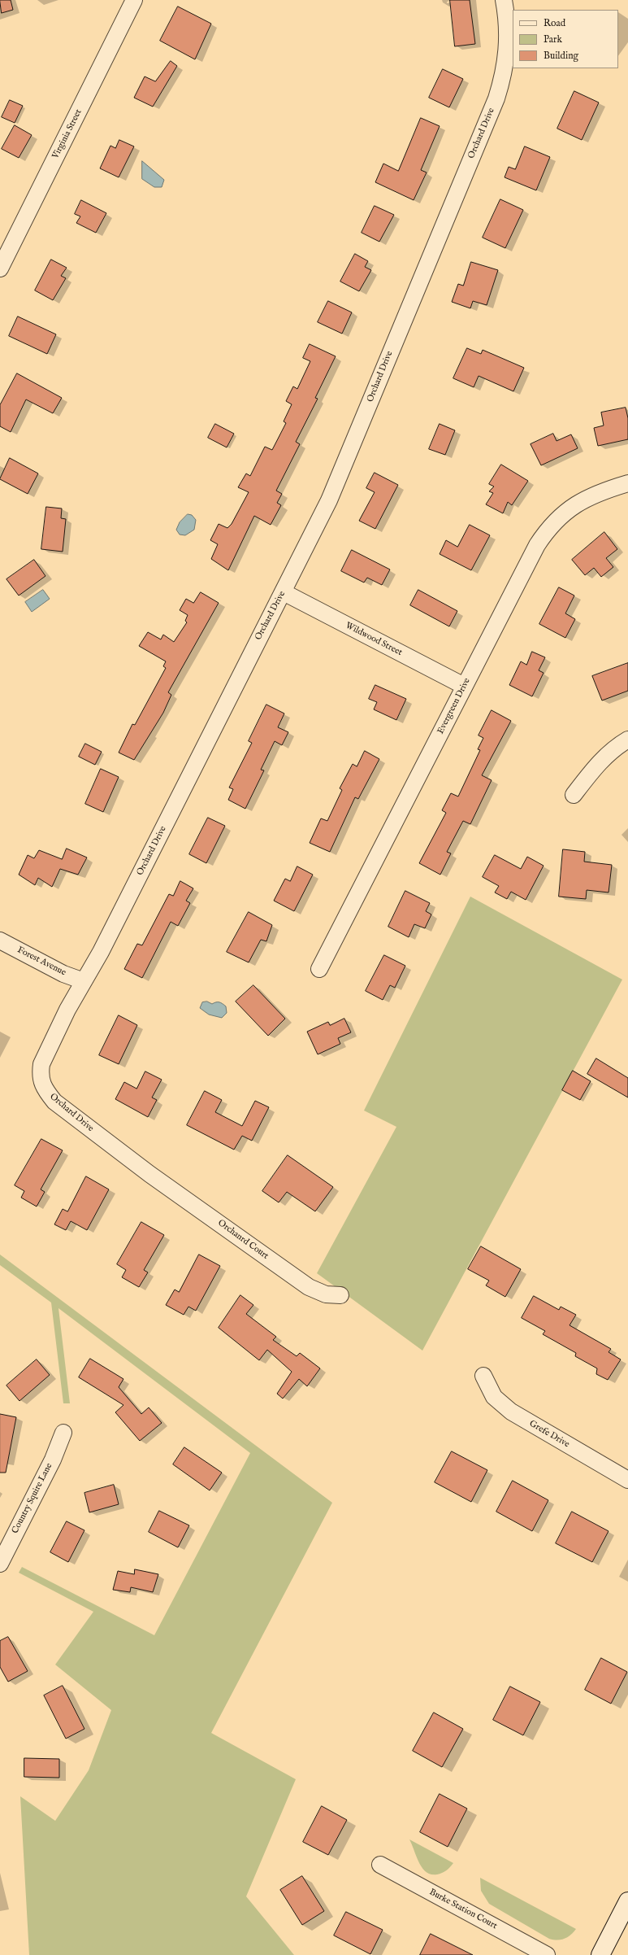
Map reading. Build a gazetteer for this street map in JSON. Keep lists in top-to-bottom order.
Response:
{
  "streets": {
    "street": [
      "Orchard Drive",
      "Virginia Street",
      "Wildwood Street",
      "Evergreen Drive",
      "Forest Avenue",
      "Orchanrd Court",
      "Grefe Drive",
      "Country Squire Lane",
      "Burke Station Court"
    ]
  },
  "crossings": [
    ["Orchard Drive", "Wildwood Street"],
    ["Orchard Drive", "Forest Avenue"],
    ["Orchard Drive", "Orchanrd Court"],
    ["Wildwood Street", "Evergreen Drive"]
  ],
  "legend": ["Road", "Park", "Building"]
}
